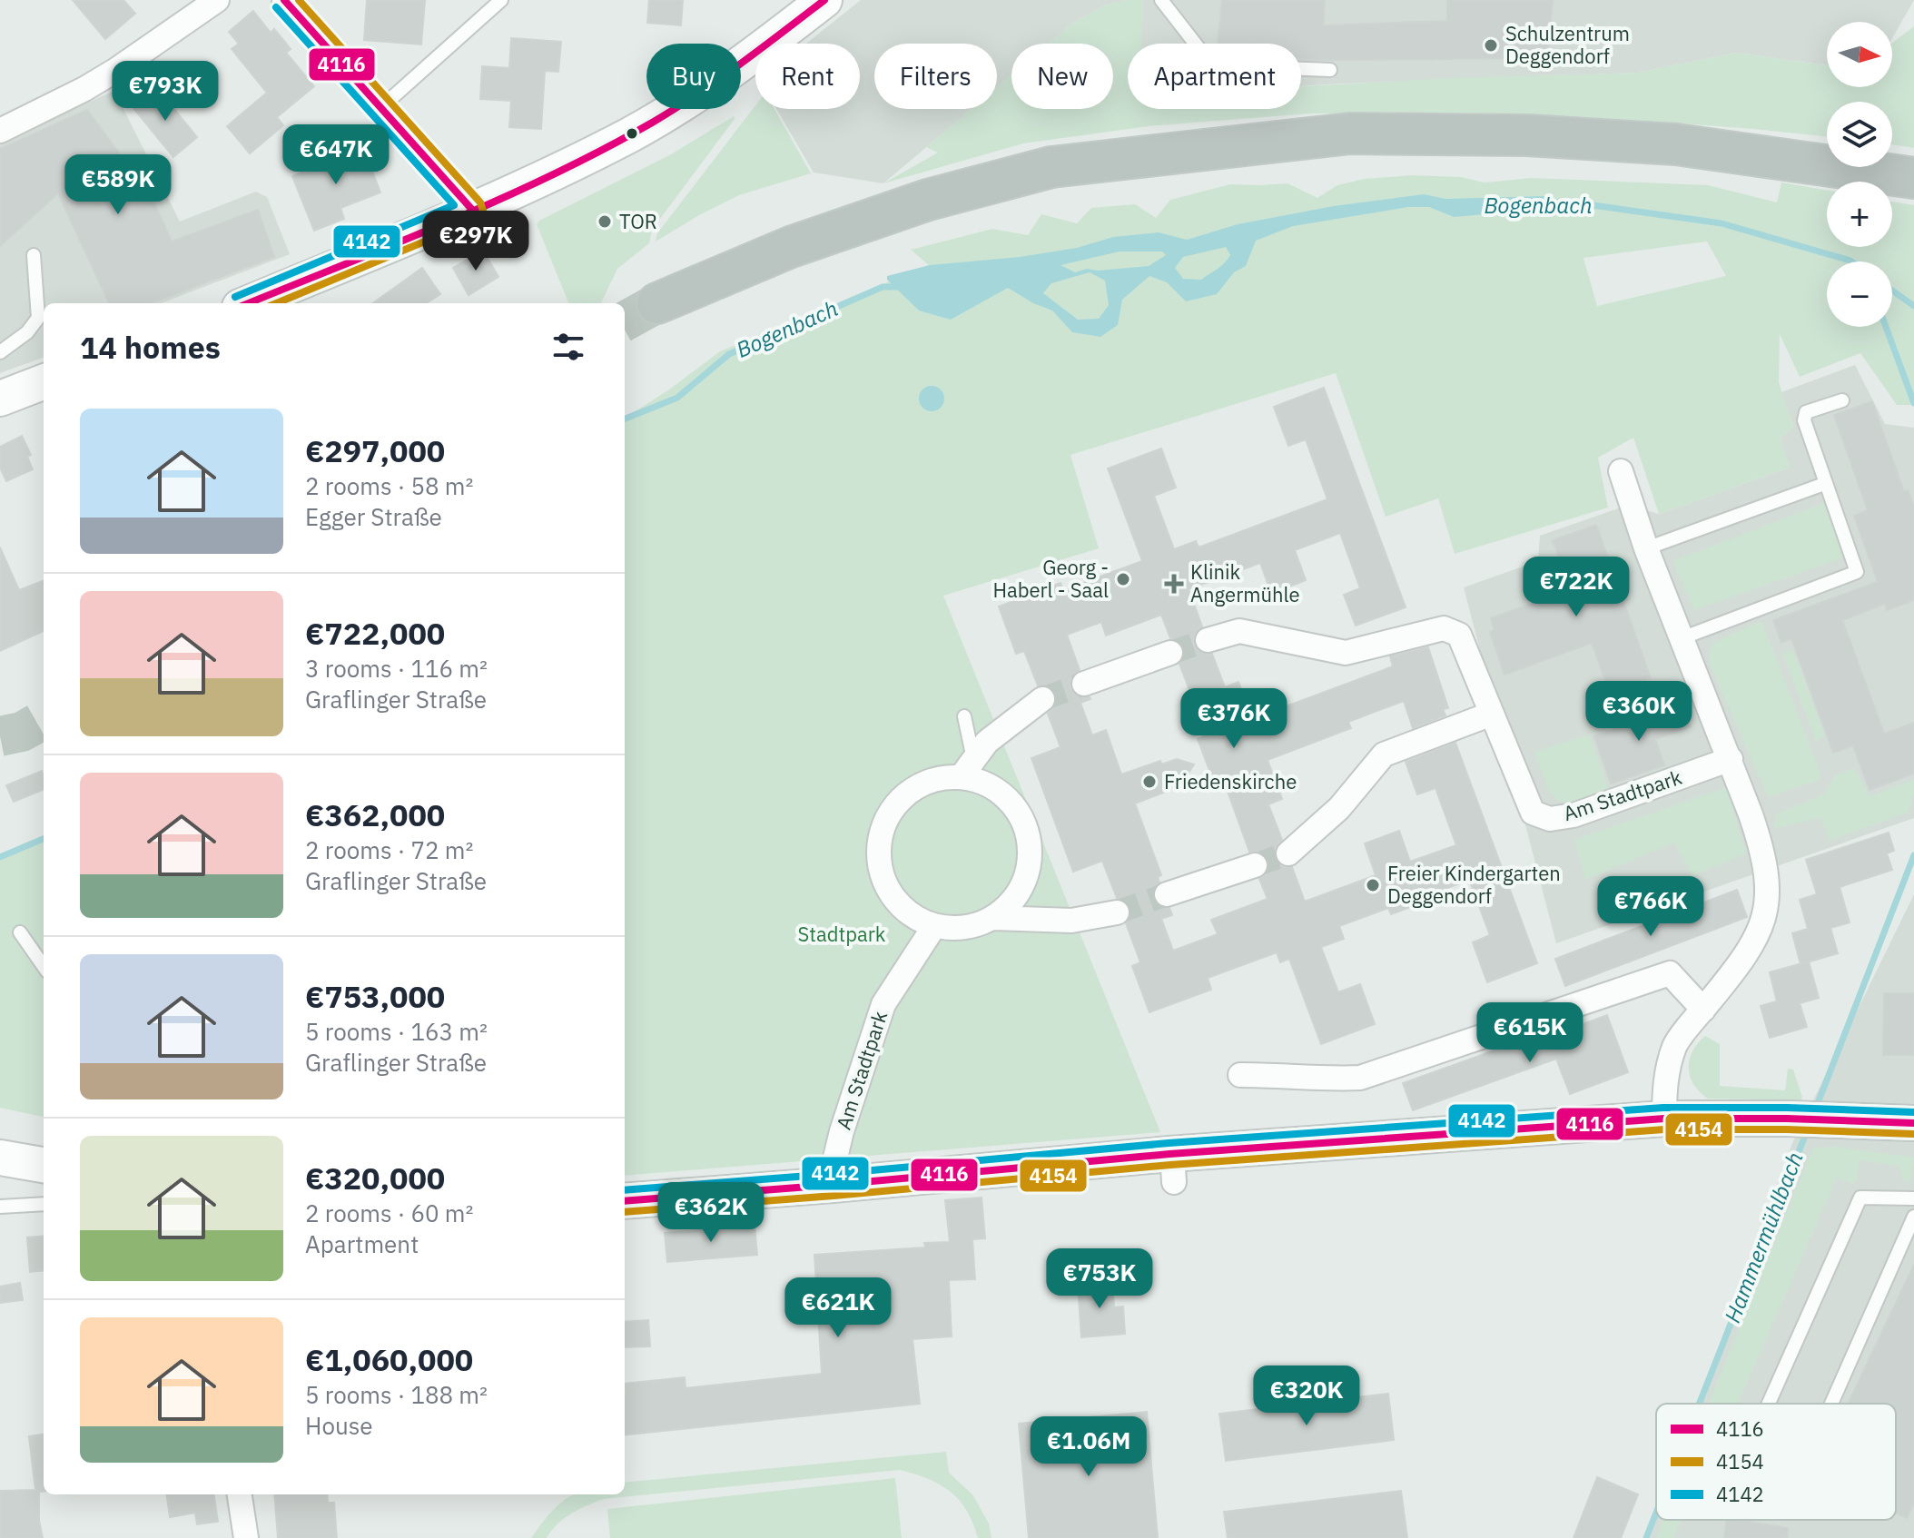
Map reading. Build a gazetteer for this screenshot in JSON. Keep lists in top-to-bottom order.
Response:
{
  "streets": {
    "street": ["Am Stadtpark"]
  },
  "water": ["Bogenbach", "Hammermühlbach"],
  "parks": ["Stadtpark"],
  "places": {
    "other": [
      "Schulzentrum Deggendorf",
      "TOR",
      "Georg - Haberl - Saal",
      "Friedenskirche",
      "Freier Kindergarten Deggendorf"
    ],
    "health": ["Klinik Angermühle"]
  },
  "lines": ["transit line 4116", "transit line 4154", "transit line 4142"],
  "legend": ["4116", "4154", "4142"],
  "north": "right",
  "page": {
    "map_buttons": ["+", "−"],
    "chip": [
      "Buy",
      "Rent",
      "Filters",
      "New",
      "Apartment"
    ],
    "price": [
      "€793K",
      "€647K",
      "€589K",
      "€297K",
      "€722K",
      "€360K",
      "€376K",
      "€766K",
      "€615K",
      "€362K",
      "€753K",
      "€621K",
      "€320K",
      "€1.06M"
    ],
    "heading": "14 homes",
    "list": [
      {
        "name": "€297,000",
        "note": "2 rooms · 58 m² · Egger Straße"
      },
      {
        "name": "€722,000",
        "note": "3 rooms · 116 m² · Graflinger Straße"
      },
      {
        "name": "€362,000",
        "note": "2 rooms · 72 m² · Graflinger Straße"
      },
      {
        "name": "€753,000",
        "note": "5 rooms · 163 m² · Graflinger Straße"
      },
      {
        "name": "€320,000",
        "note": "2 rooms · 60 m² · Apartment"
      },
      {
        "name": "€1,060,000",
        "note": "5 rooms · 188 m² · House"
      }
    ]
  }
}
